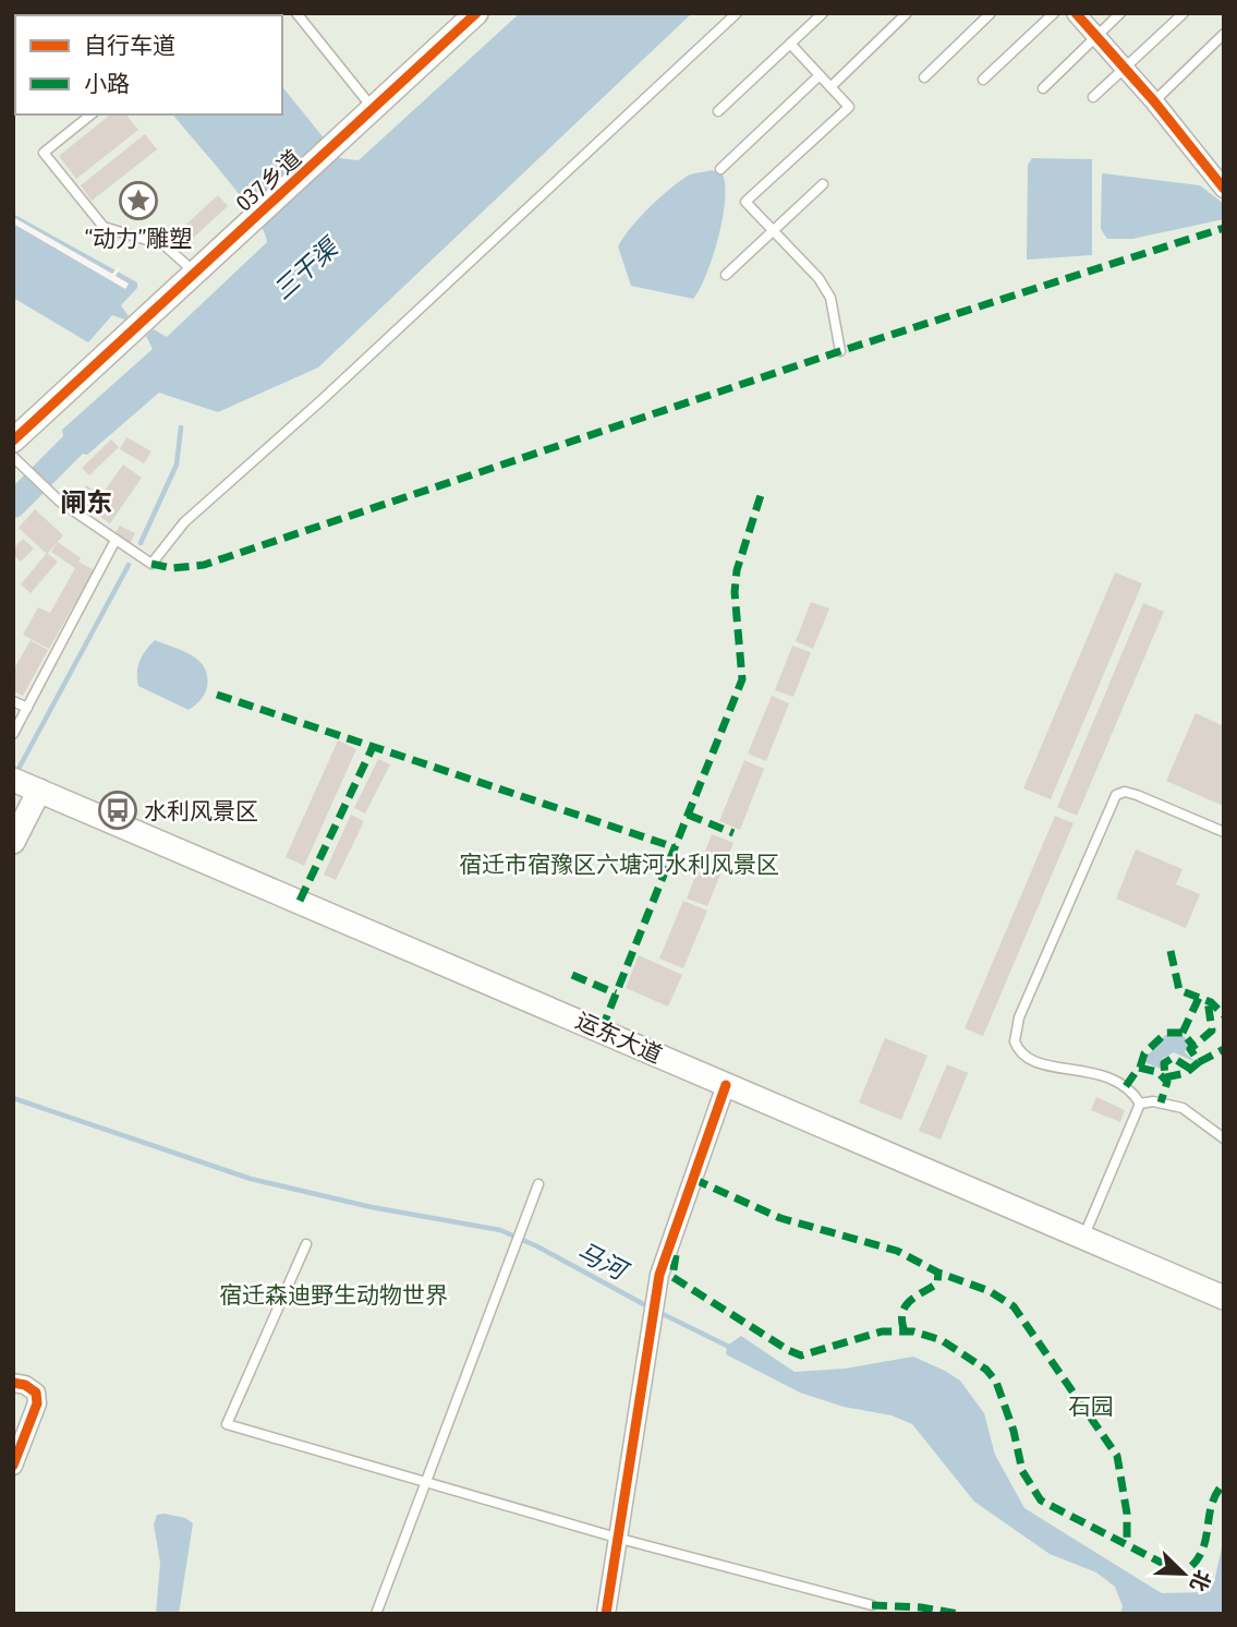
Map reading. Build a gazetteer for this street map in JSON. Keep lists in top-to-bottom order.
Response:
{
  "streets": {
    "main road": ["037乡道", "运东大道"]
  },
  "districts": ["闸东"],
  "water": ["三干渠", "马河"],
  "parks": ["宿迁市宿豫区六塘河水利风景区", "宿迁森迪野生动物世界", "石园"],
  "places": {
    "place": ["“动力”雕塑"],
    "bus stop": ["水利风景区"]
  },
  "legend": ["自行车道", "小路"],
  "north": "bottom right"
}
